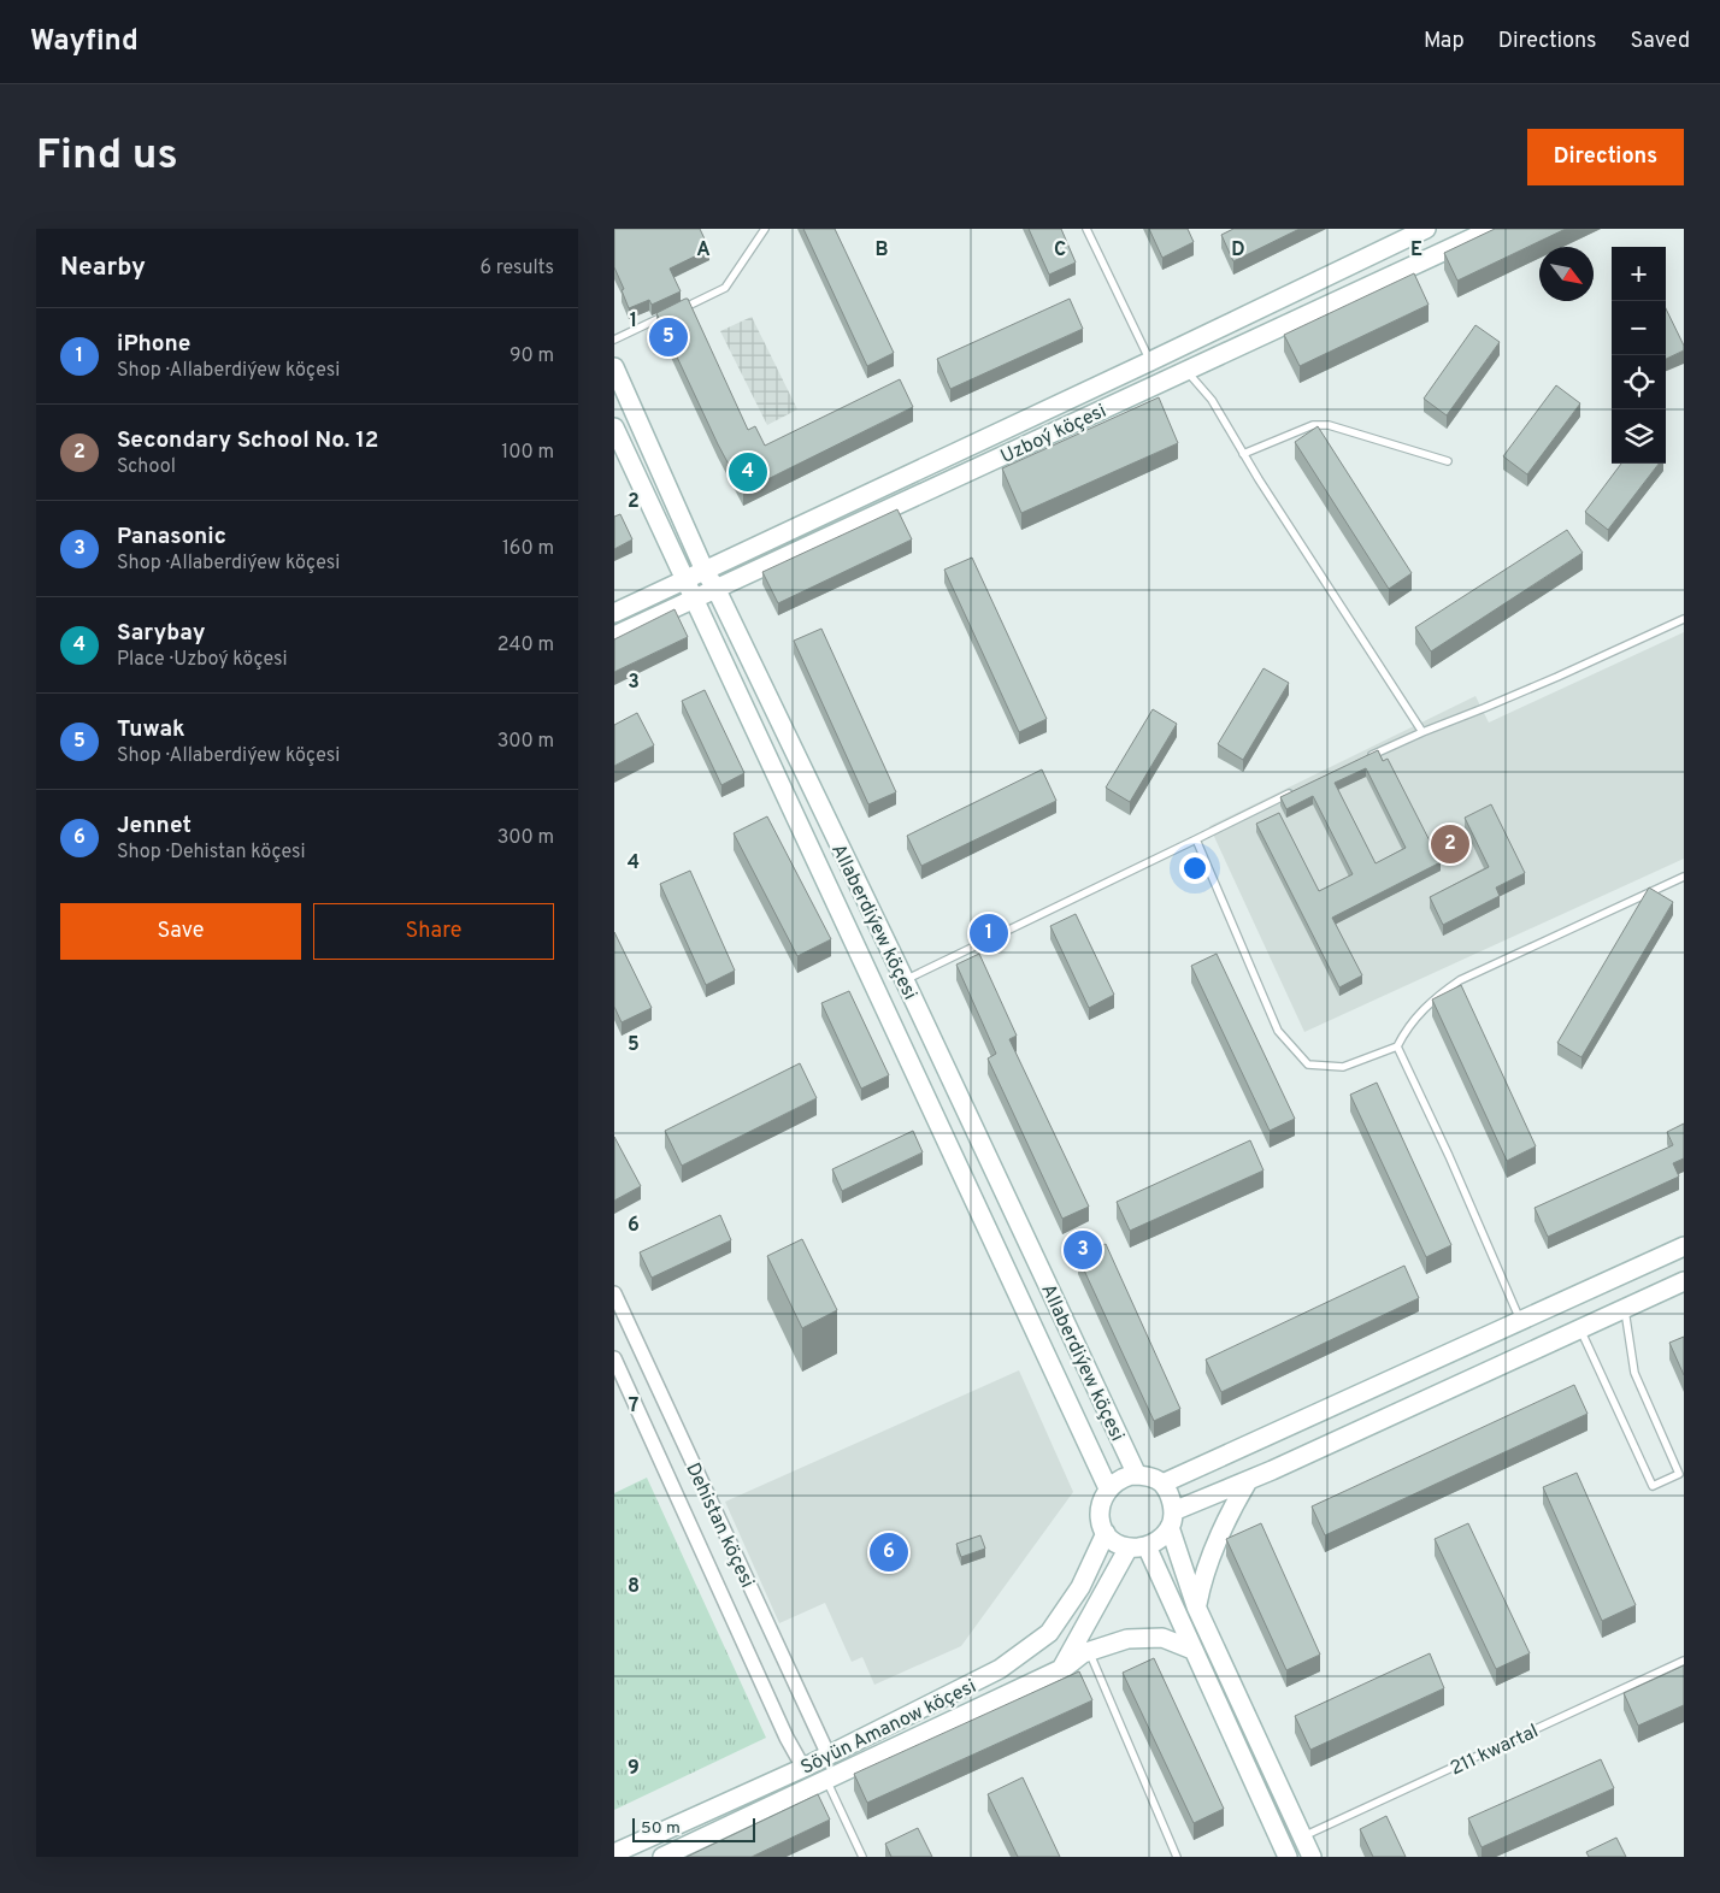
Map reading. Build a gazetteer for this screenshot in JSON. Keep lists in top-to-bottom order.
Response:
{
  "streets": {
    "street": [
      "Uzboý köçesi",
      "Allaberdiýew köçesi",
      "Dehistan köçesi",
      "Söyün Amanow köçesi"
    ],
    "lane": ["211 kwartal"]
  },
  "crossings": [
    ["Uzboý köçesi", "Allaberdiýew köçesi"],
    ["Allaberdiýew köçesi", "Söyün Amanow köçesi"],
    ["Dehistan köçesi", "Söyün Amanow köçesi"]
  ],
  "scale_bar": "50 m",
  "north": "bottom right",
  "page": {
    "header": "Wayfind",
    "nav": ["Map", "Directions", "Saved"],
    "buttons": [
      "Directions",
      ["Save", "Share"]
    ],
    "title": "Find us",
    "heading": ["Nearby", "6 results"],
    "map_buttons": ["+", "−"],
    "list": [
      {
        "mark": "1",
        "name": "iPhone",
        "note": "Shop · Allaberdiýew köçesi",
        "value": "90 m"
      },
      {
        "mark": "2",
        "name": "Secondary School No. 12",
        "note": "School",
        "value": "100 m"
      },
      {
        "mark": "3",
        "name": "Panasonic",
        "note": "Shop · Allaberdiýew köçesi",
        "value": "160 m"
      },
      {
        "mark": "4",
        "name": "Sarybay",
        "note": "Place · Uzboý köçesi",
        "value": "240 m"
      },
      {
        "mark": "5",
        "name": "Tuwak",
        "note": "Shop · Allaberdiýew köçesi",
        "value": "300 m"
      },
      {
        "mark": "6",
        "name": "Jennet",
        "note": "Shop · Dehistan köçesi",
        "value": "300 m"
      }
    ],
    "pins": [
      "5",
      "4",
      "2",
      "1",
      "3",
      "6"
    ],
    "scale": "50 m"
  },
  "grid": {
    "columns": [
      "A",
      "B",
      "C",
      "D",
      "E"
    ],
    "rows": [
      "1",
      "2",
      "3",
      "4",
      "5",
      "6",
      "7",
      "8",
      "9"
    ]
  }
}
